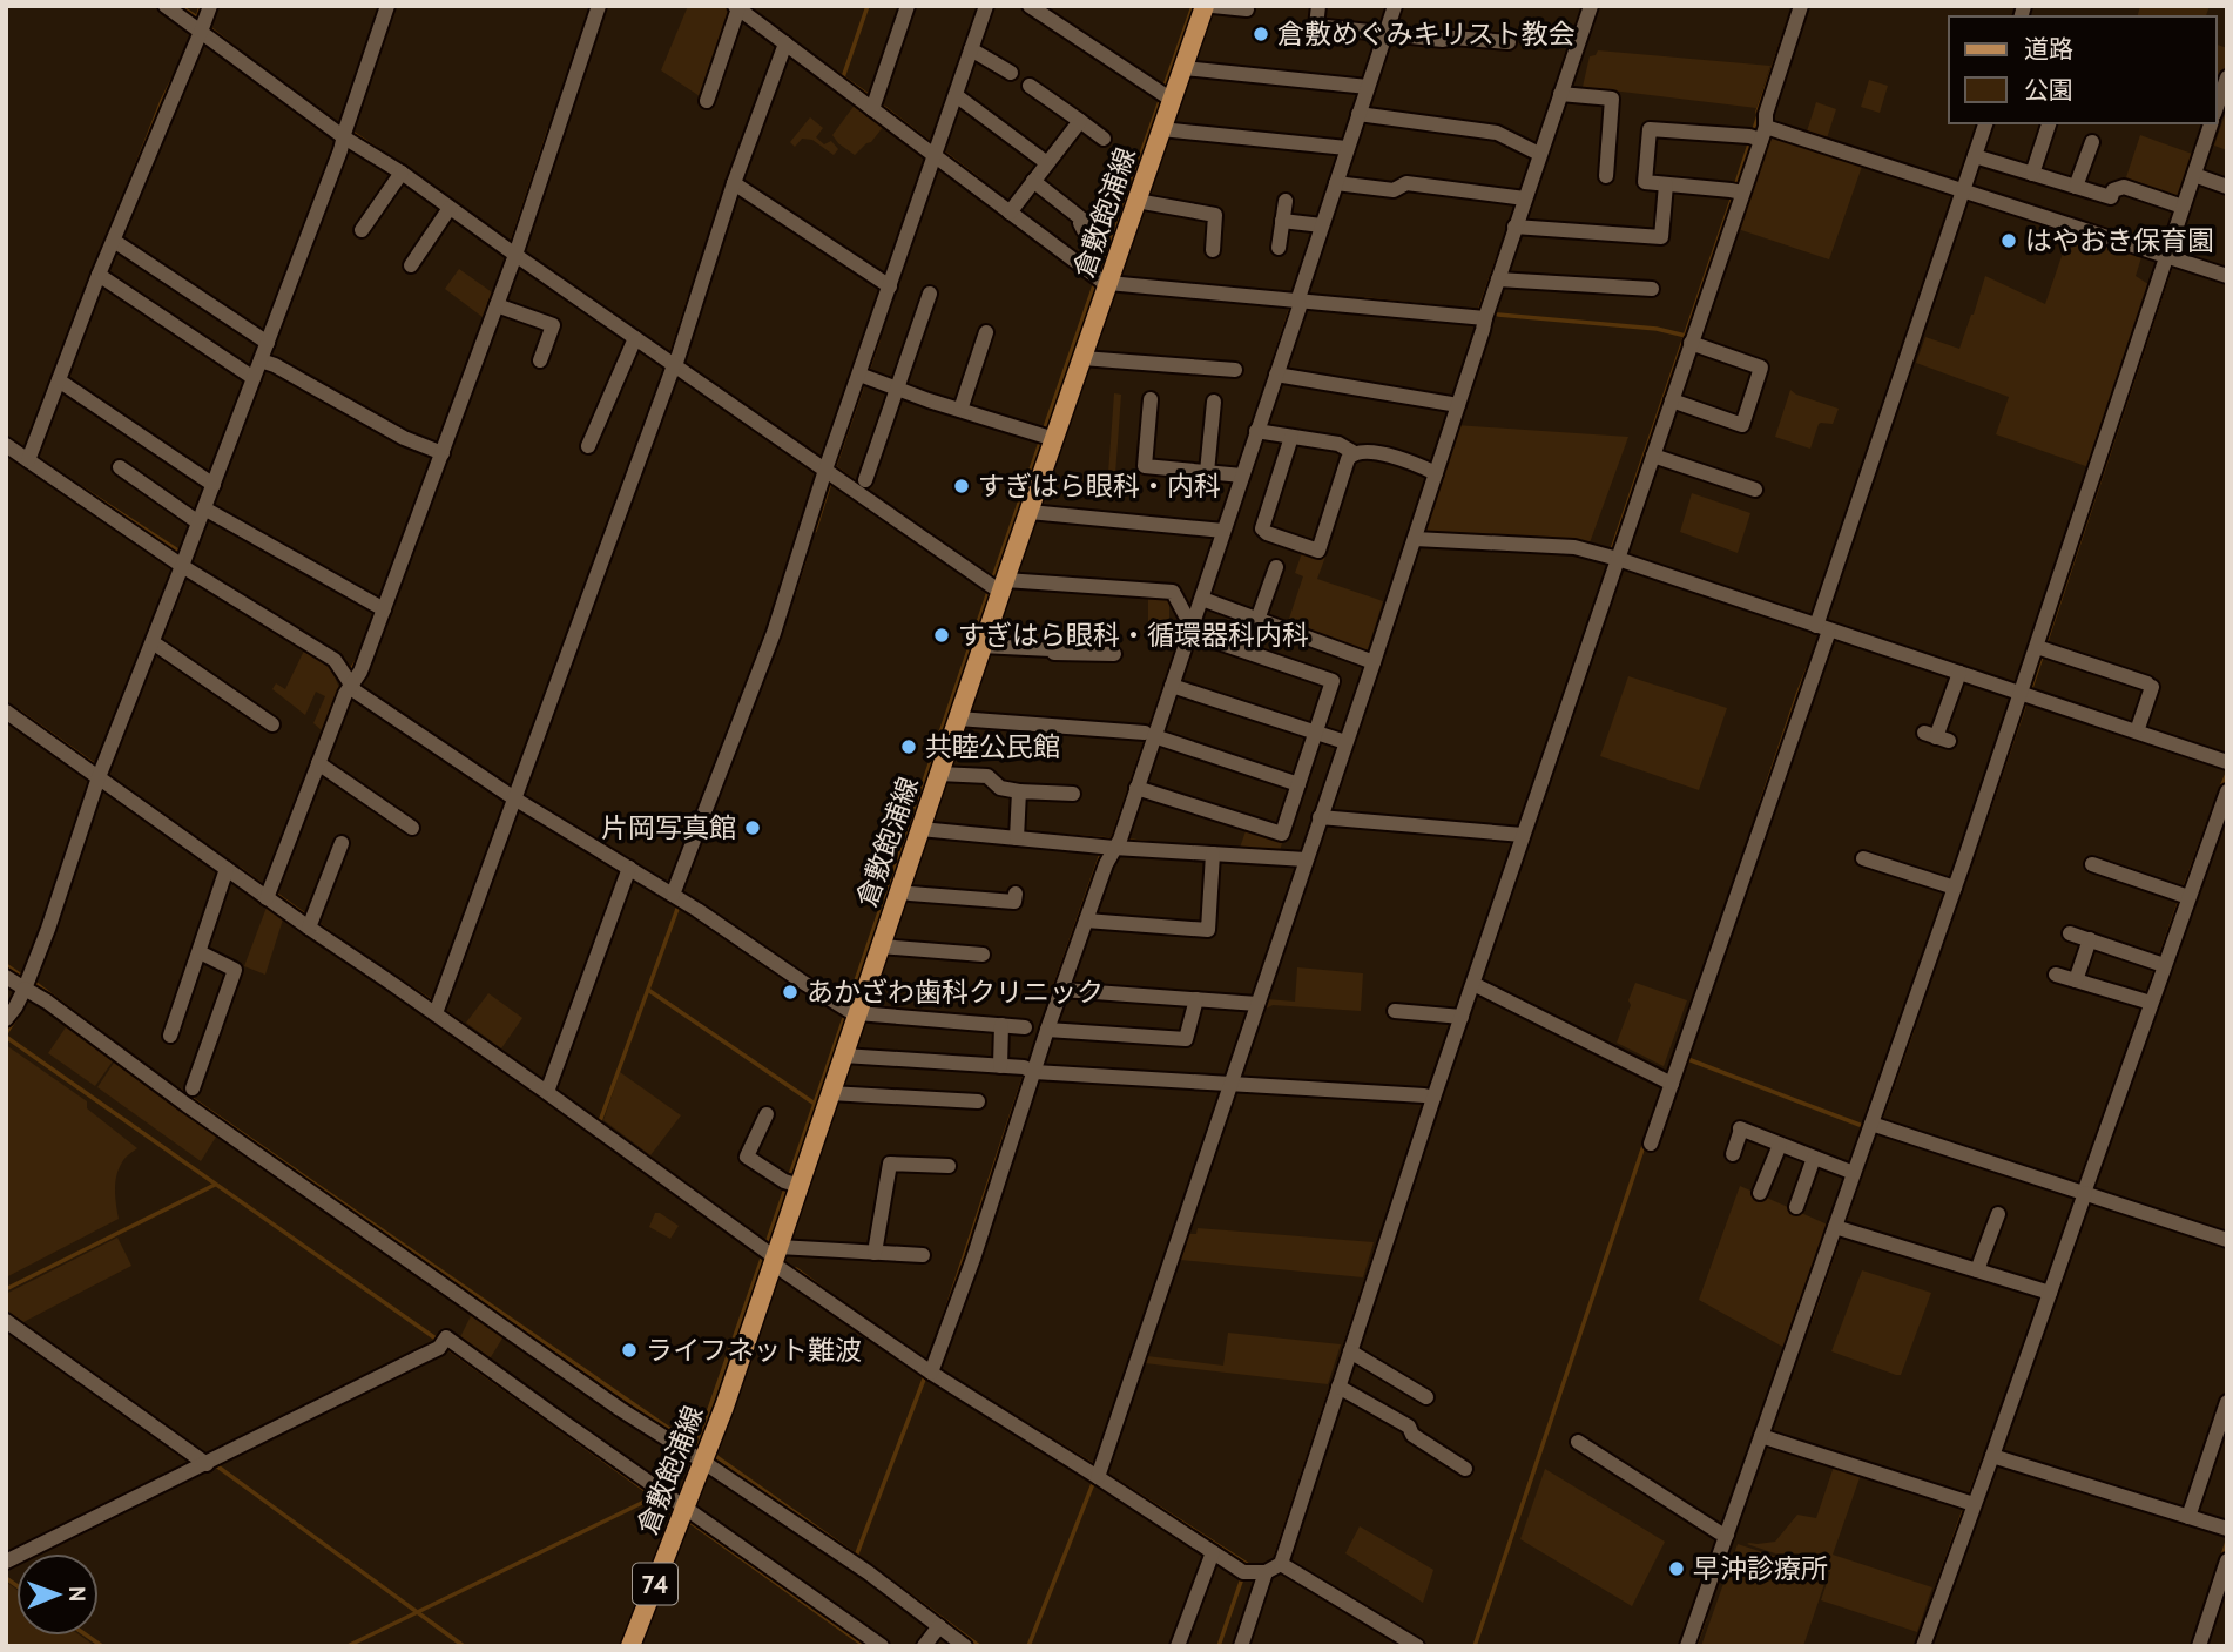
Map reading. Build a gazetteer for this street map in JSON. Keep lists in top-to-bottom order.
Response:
{
  "streets": {
    "main road": ["倉敷飽浦線", "74"]
  },
  "places": [
    "倉敷めぐみキリスト教会",
    "はやおき保育園",
    "すぎはら眼科・内科",
    "すぎはら眼科・循環器科内科",
    "共睦公民館",
    "片岡写真館",
    "あかざわ歯科クリニック",
    "ライフネット難波",
    "早沖診療所"
  ],
  "legend": ["道路", "公園"],
  "north": "right"
}
